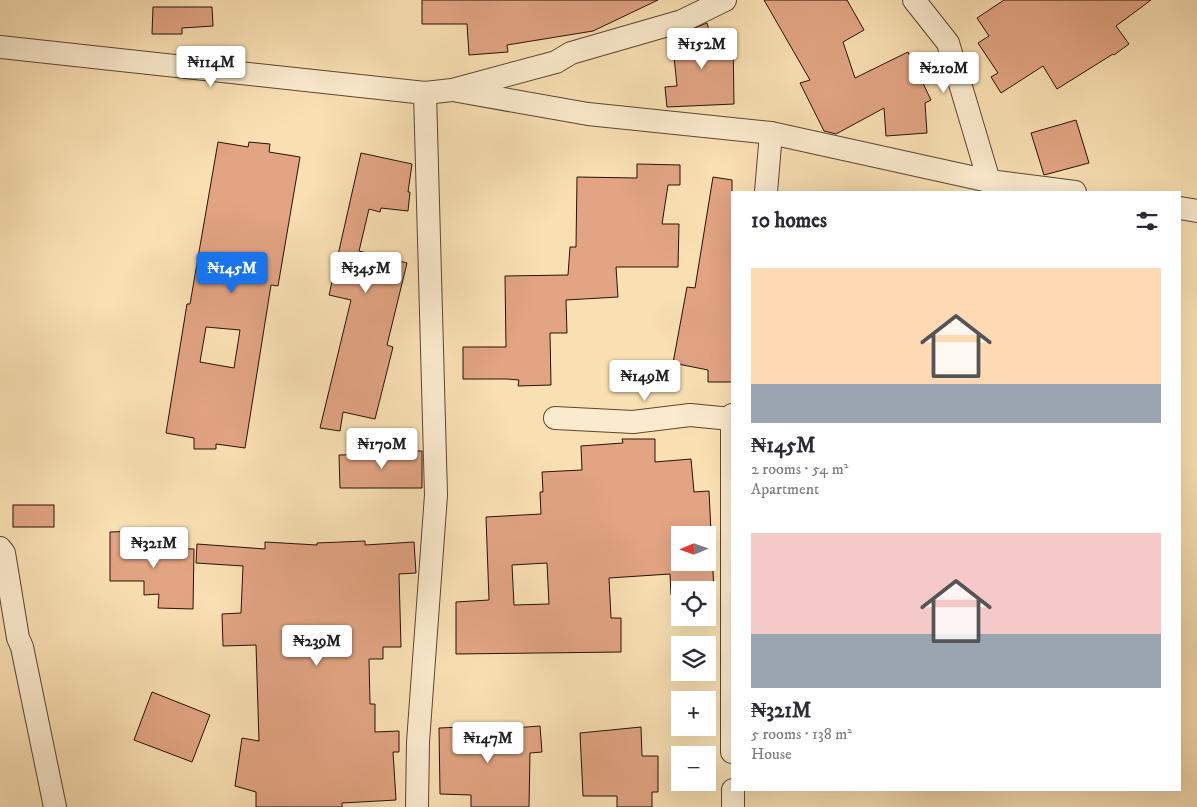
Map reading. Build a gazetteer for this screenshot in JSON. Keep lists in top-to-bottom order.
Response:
{
  "north": "left",
  "page": {
    "price": [
      "₦152M",
      "₦114M",
      "₦210M",
      "₦145M",
      "₦345M",
      "₦149M",
      "₦170M",
      "₦321M",
      "₦239M",
      "₦147M"
    ],
    "heading": "10 homes",
    "list": [
      {
        "name": "₦145M",
        "note": "2 rooms · 54 m² · Apartment"
      },
      {
        "name": "₦321M",
        "note": "5 rooms · 138 m² · House"
      }
    ],
    "map_buttons": ["+", "−"]
  }
}
